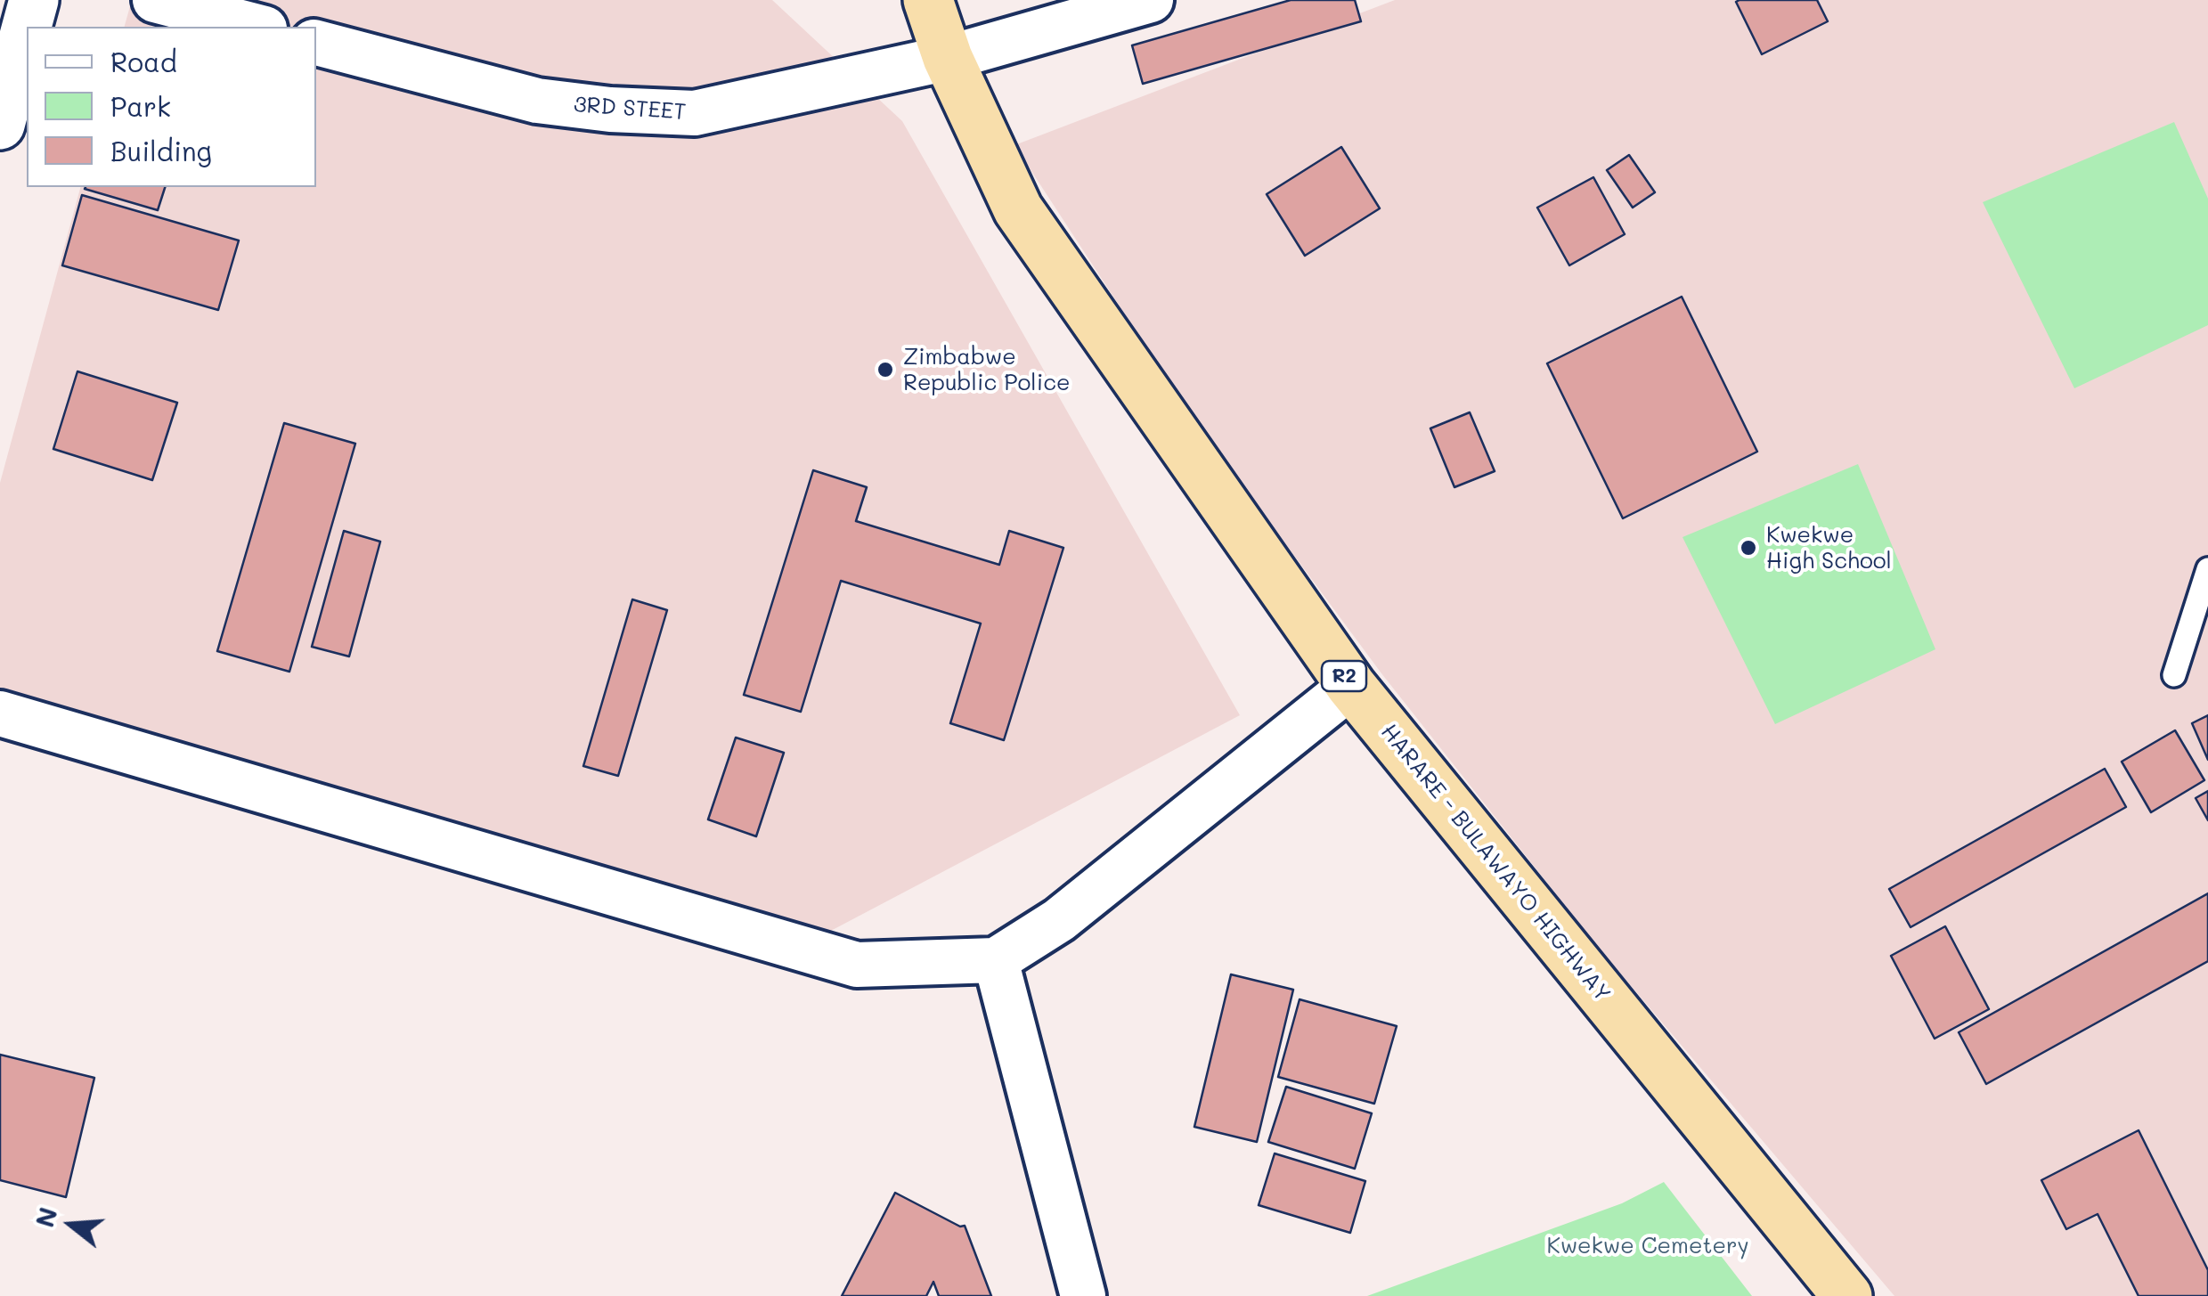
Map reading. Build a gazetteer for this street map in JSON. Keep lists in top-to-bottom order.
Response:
{
  "streets": {
    "highway": ["R2", "HARARE - BULAWAYO HIGHWAY"],
    "street": ["3RD STEET"]
  },
  "crossings": [
    ["3RD STEET", "HARARE - BULAWAYO HIGHWAY"]
  ],
  "parks": ["Kwekwe Cemetery"],
  "places": ["Zimbabwe Republic Police", "Kwekwe High School"],
  "legend": ["Road", "Park", "Building"],
  "north": "left"
}
